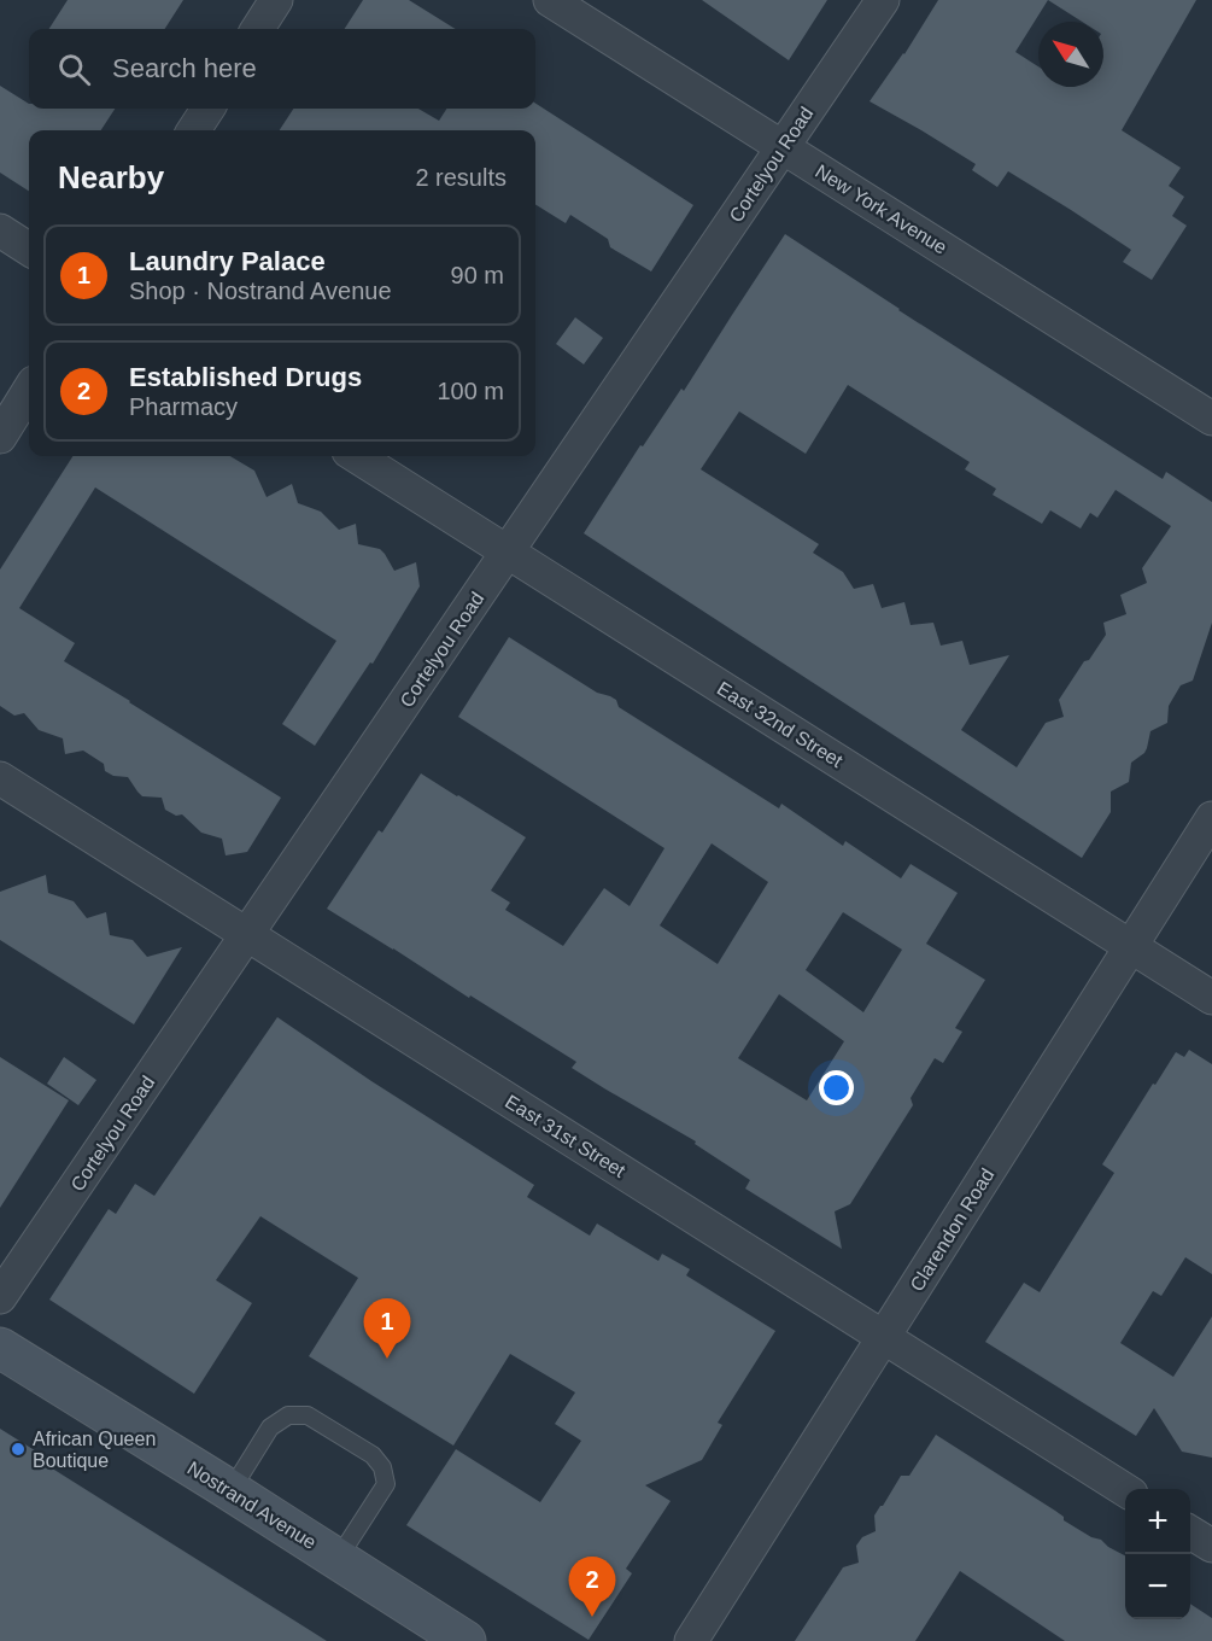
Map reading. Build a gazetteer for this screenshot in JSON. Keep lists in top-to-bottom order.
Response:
{
  "streets": {
    "main road": ["Nostrand Avenue"],
    "street": [
      "Cortelyou Road",
      "New York Avenue",
      "East 32nd Street",
      "East 31st Street",
      "Clarendon Road"
    ]
  },
  "crossings": [
    ["Cortelyou Road", "New York Avenue"],
    ["Cortelyou Road", "East 32nd Street"],
    ["Cortelyou Road", "East 31st Street"],
    ["East 32nd Street", "Clarendon Road"],
    ["East 31st Street", "Clarendon Road"]
  ],
  "places": ["African Queen Boutique"],
  "north": "top left",
  "page": {
    "search": "Search here",
    "heading": ["Nearby", "2 results"],
    "list": [
      {
        "mark": "1",
        "name": "Laundry Palace",
        "note": "Shop · Nostrand Avenue",
        "value": "90 m"
      },
      {
        "mark": "2",
        "name": "Established Drugs",
        "note": "Pharmacy",
        "value": "100 m"
      }
    ],
    "pins": ["1", "2"],
    "map_buttons": ["+", "−"]
  }
}
